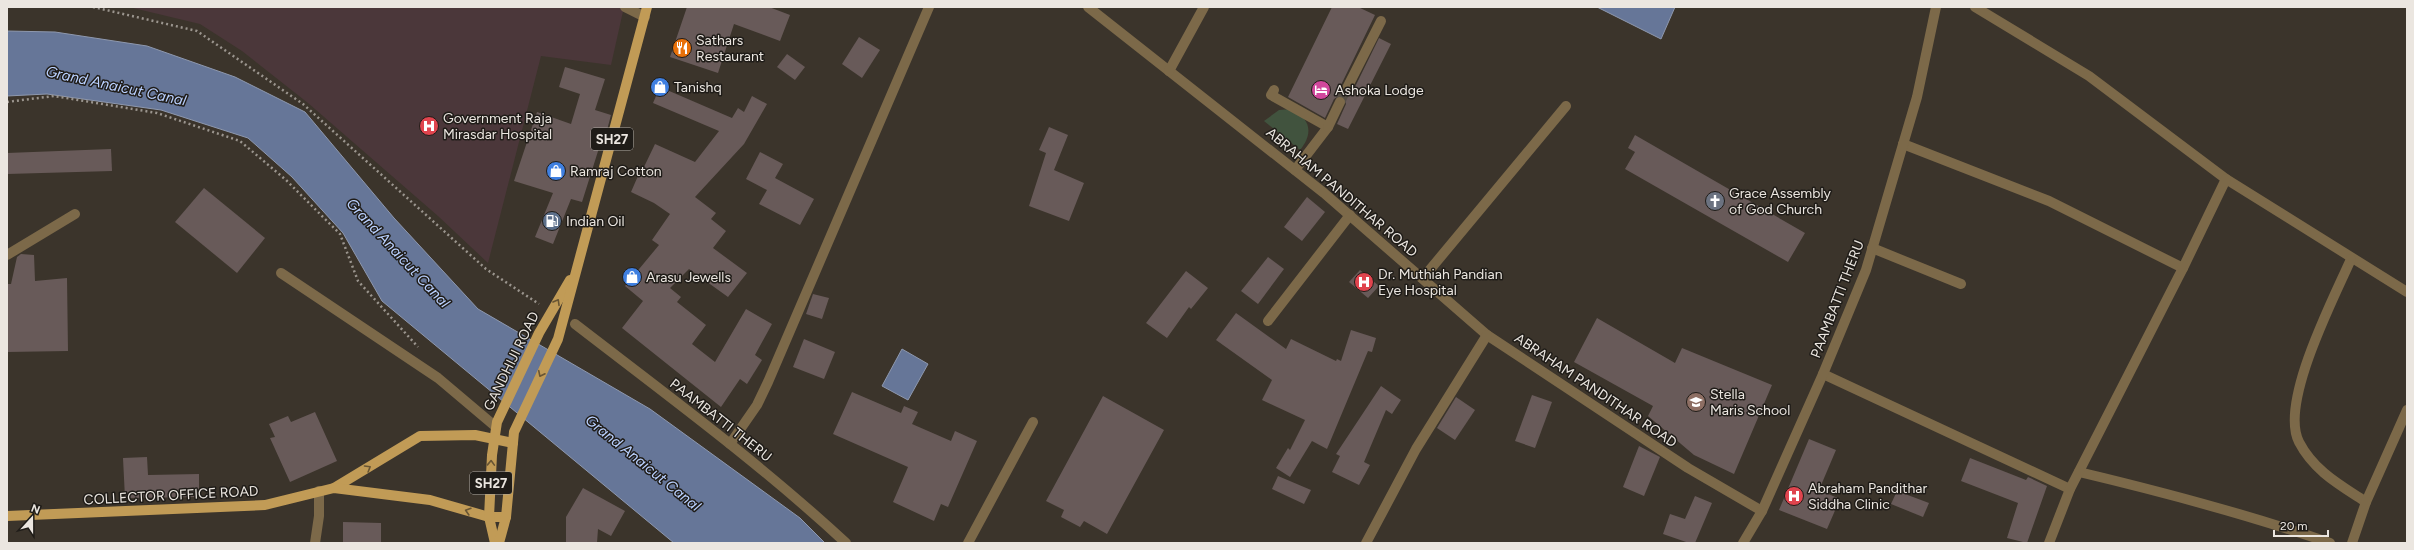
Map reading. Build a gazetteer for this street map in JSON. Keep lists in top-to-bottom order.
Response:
{
  "streets": {
    "main road": ["SH27", "GANDHIJI ROAD", "COLLECTOR OFFICE ROAD"],
    "street": ["ABRAHAM PANDITHAR ROAD", "PAAMBATTI THERU"]
  },
  "crossings": [
    ["SH27", "GANDHIJI ROAD"],
    ["SH27", "COLLECTOR OFFICE ROAD"],
    ["ABRAHAM PANDITHAR ROAD", "PAAMBATTI THERU"],
    ["GANDHIJI ROAD", "COLLECTOR OFFICE ROAD"]
  ],
  "water": ["Grand Anaicut Canal"],
  "places": {
    "restaurant": ["Sathars Restaurant"],
    "shop": ["Tanishq", "Ramraj Cotton", "Arasu Jewells"],
    "hotel": ["Ashoka Lodge"],
    "hospital": ["Government Raja Mirasdar Hospital", "Dr. Muthiah Pandian Eye Hospital", "Abraham Pandithar Siddha Clinic"],
    "church": ["Grace Assembly of God Church"],
    "fuel station": ["Indian Oil"],
    "school or university": ["Stella Maris School"]
  },
  "scale_bar": "20 m",
  "north": "top"
}
